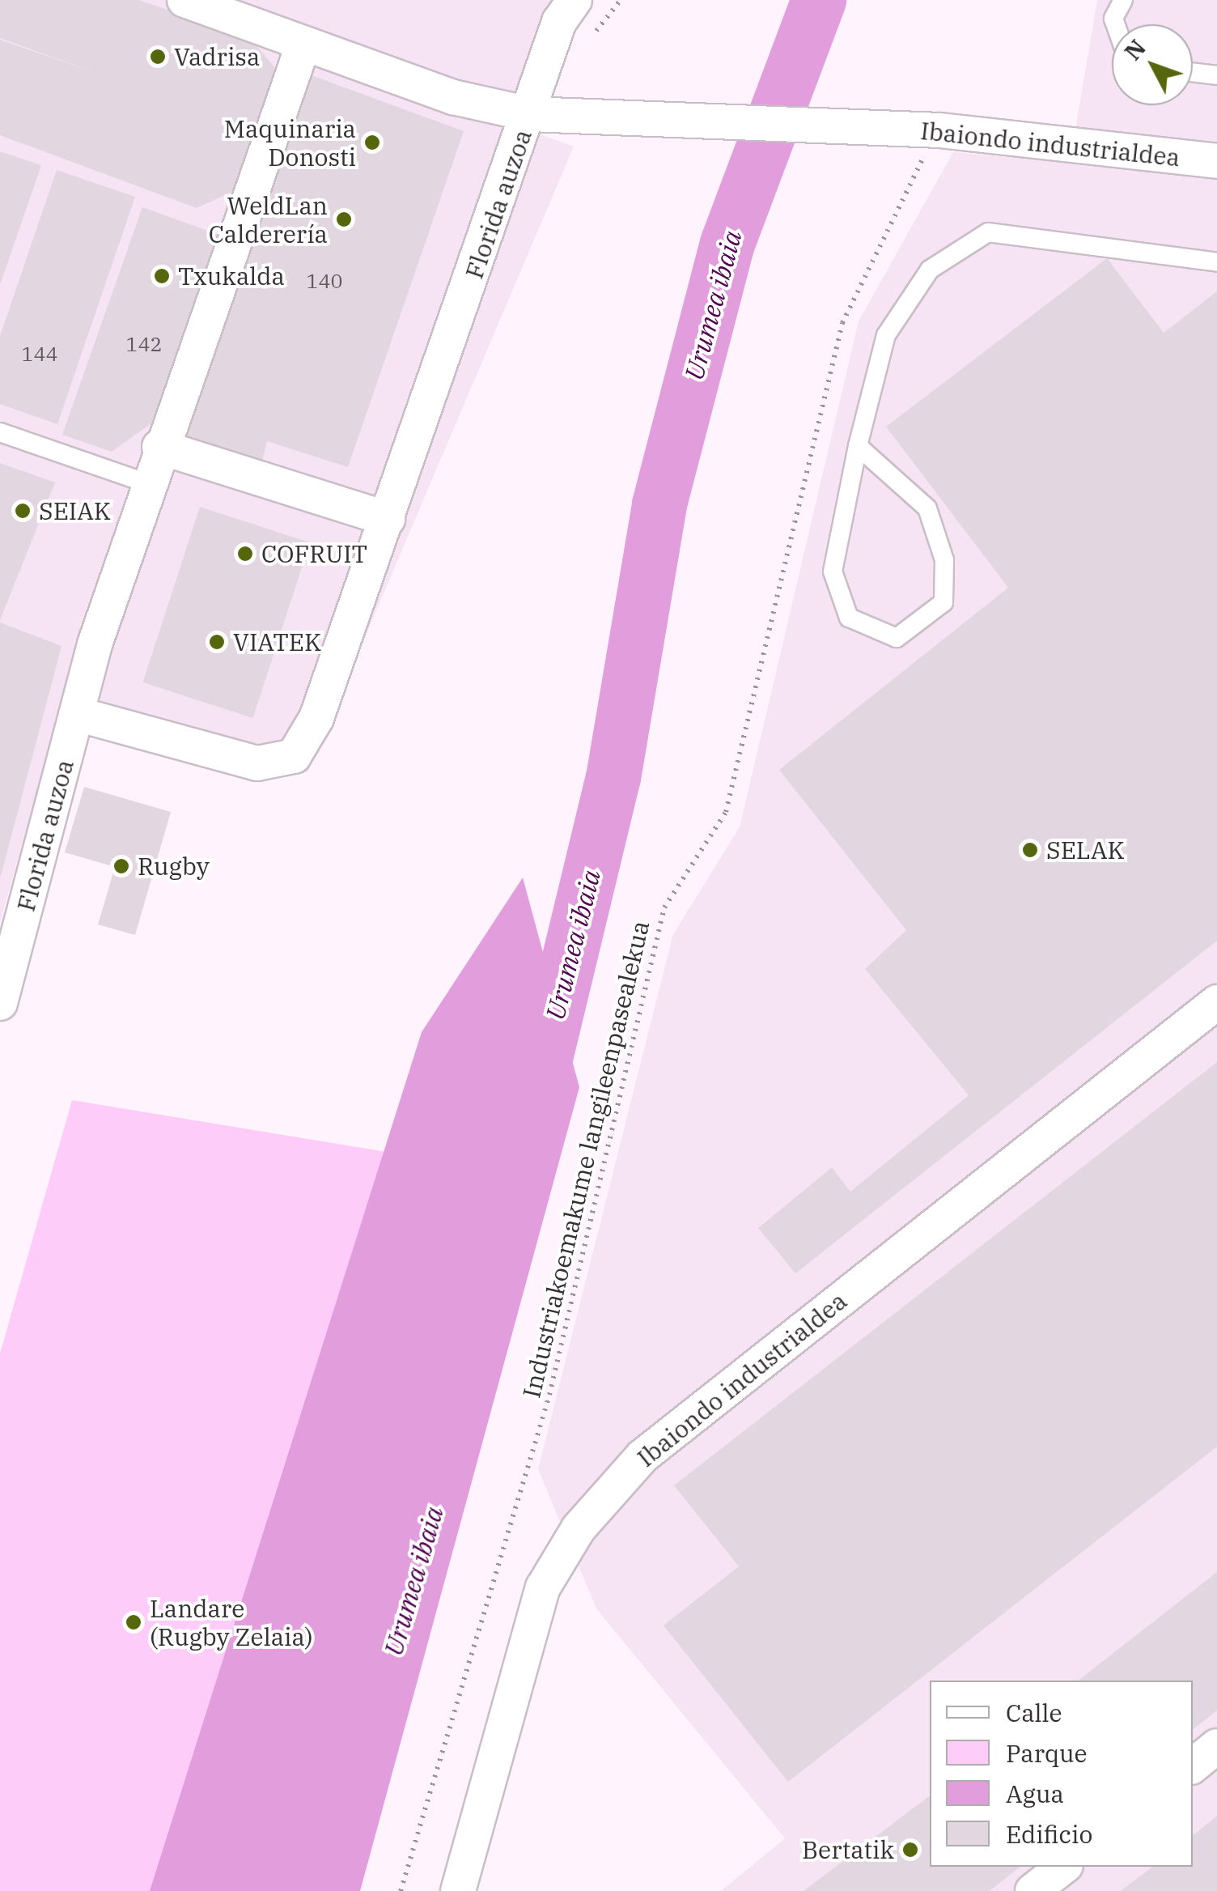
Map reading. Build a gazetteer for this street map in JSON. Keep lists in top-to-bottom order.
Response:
{
  "streets": {
    "street": ["Ibaiondo industrialdea", "Florida auzoa"],
    "path": ["Industriakoemakume langileenpasealekua"]
  },
  "crossings": [
    ["Ibaiondo industrialdea", "Florida auzoa"],
    ["Ibaiondo industrialdea", "Industriakoemakume langileenpasealekua"]
  ],
  "water": ["Urumea ibaia"],
  "places": [
    "Vadrisa",
    "Maquinaria Donosti",
    "WeldLan Calderería",
    "Txukalda",
    "SEIAK",
    "COFRUIT",
    "VIATEK",
    "SELAK",
    "Rugby",
    "Landare (Rugby Zelaia)",
    "Bertatik"
  ],
  "house_numbers": ["140", "142", "144"],
  "legend": [
    "Calle",
    "Parque",
    "Agua",
    "Edificio"
  ],
  "north": "top left"
}
